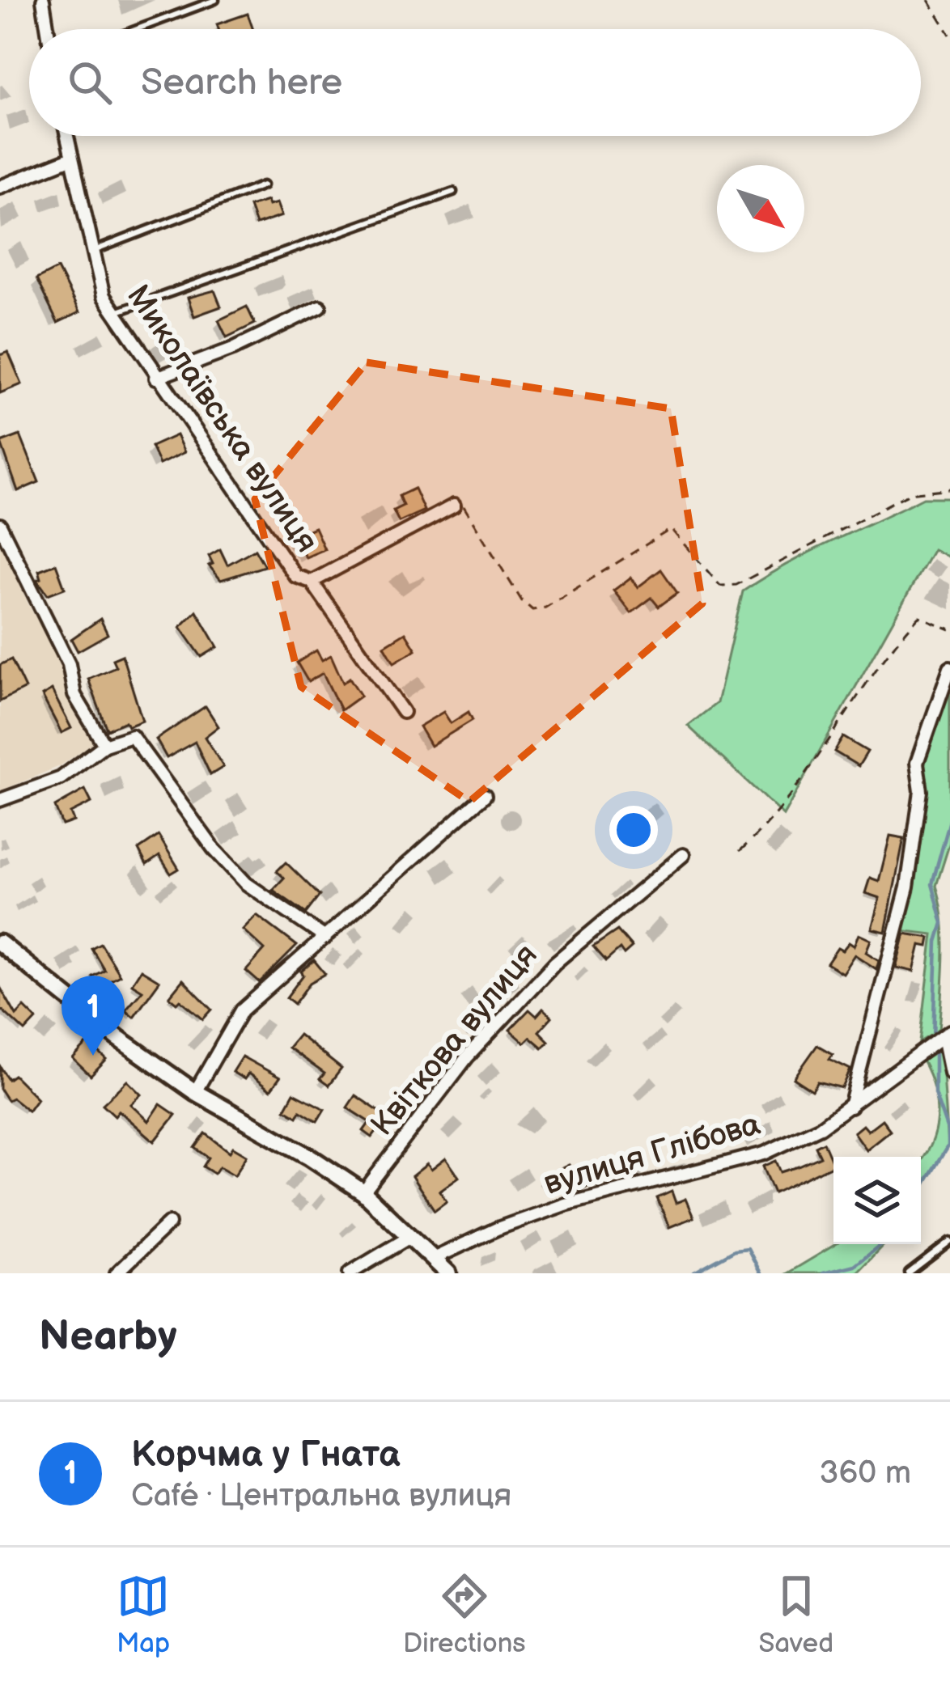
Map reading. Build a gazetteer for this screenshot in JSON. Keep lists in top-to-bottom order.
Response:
{
  "streets": {
    "street": ["Миколаївська вулиця", "Квіткова вулиця", "вулиця Глібова"]
  },
  "north": "bottom right",
  "page": {
    "search": "Search here",
    "pins": "1",
    "heading": "Nearby",
    "list": [
      {
        "mark": "1",
        "name": "Корчма у Гната",
        "note": "Café · Центральна вулиця",
        "value": "360 m"
      }
    ],
    "nav": ["Map", "Directions", "Saved"]
  }
}
